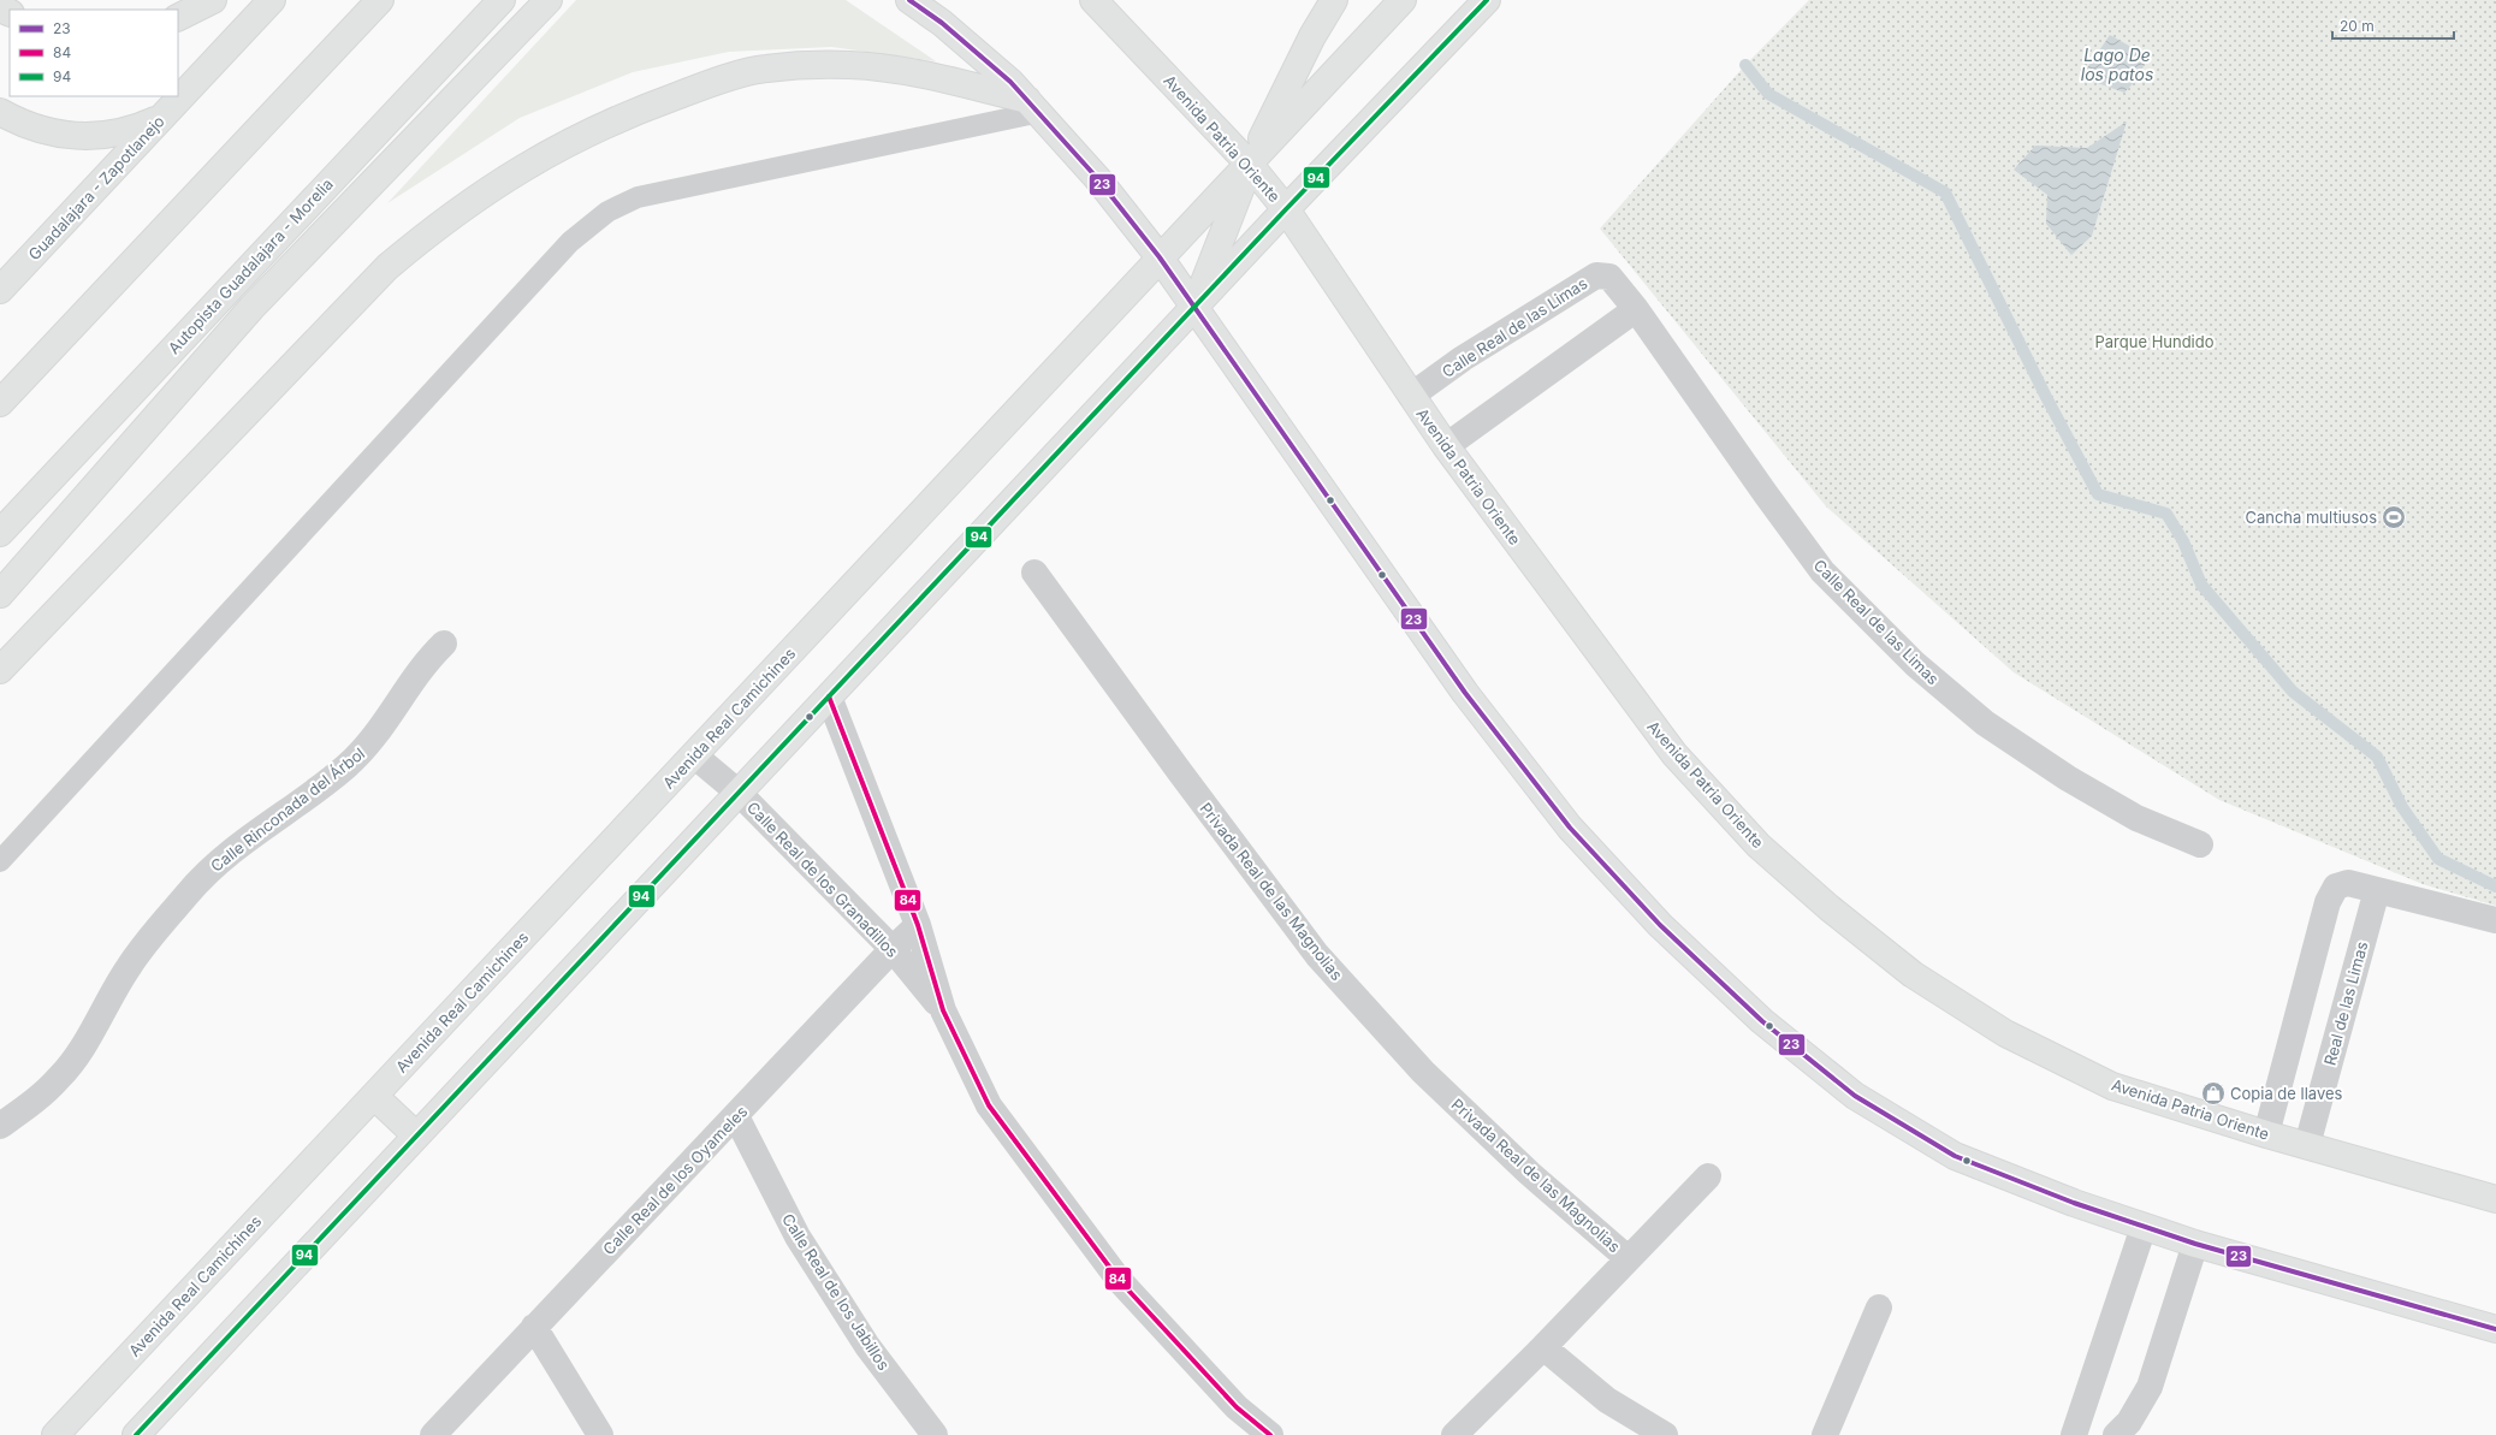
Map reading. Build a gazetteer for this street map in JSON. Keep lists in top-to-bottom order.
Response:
{
  "streets": {
    "main road": [
      "Avenida Patria Oriente",
      "Guadalajara - Zapotlanejo",
      "Autopista Guadalajara - Morelia",
      "Avenida Real Camichines"
    ],
    "street": [
      "Calle Real de las Limas",
      "Calle Rinconada del Árbol",
      "Calle Real de los Granadillos",
      "Privada Real de las Magnolias",
      "Real de las Limas",
      "Calle Real de los Oyameles",
      "Calle Real de los Jabillos"
    ]
  },
  "crossings": [
    ["Avenida Patria Oriente", "Calle Real de las Limas"],
    ["Avenida Patria Oriente", "Avenida Real Camichines"],
    ["Avenida Patria Oriente", "Real de las Limas"],
    ["Avenida Real Camichines", "Calle Real de los Granadillos"],
    ["Calle Real de los Granadillos", "Calle Real de los Oyameles"],
    ["Calle Real de los Oyameles", "Calle Real de los Jabillos"]
  ],
  "water": ["Lago De los patos"],
  "parks": ["Parque Hundido"],
  "places": {
    "sports": ["Cancha multiusos"],
    "shop": ["Copia de llaves"]
  },
  "lines": ["transit line 23", "transit line 94", "transit line 84"],
  "legend": ["23", "84", "94"],
  "scale_bar": "20 m"
}
